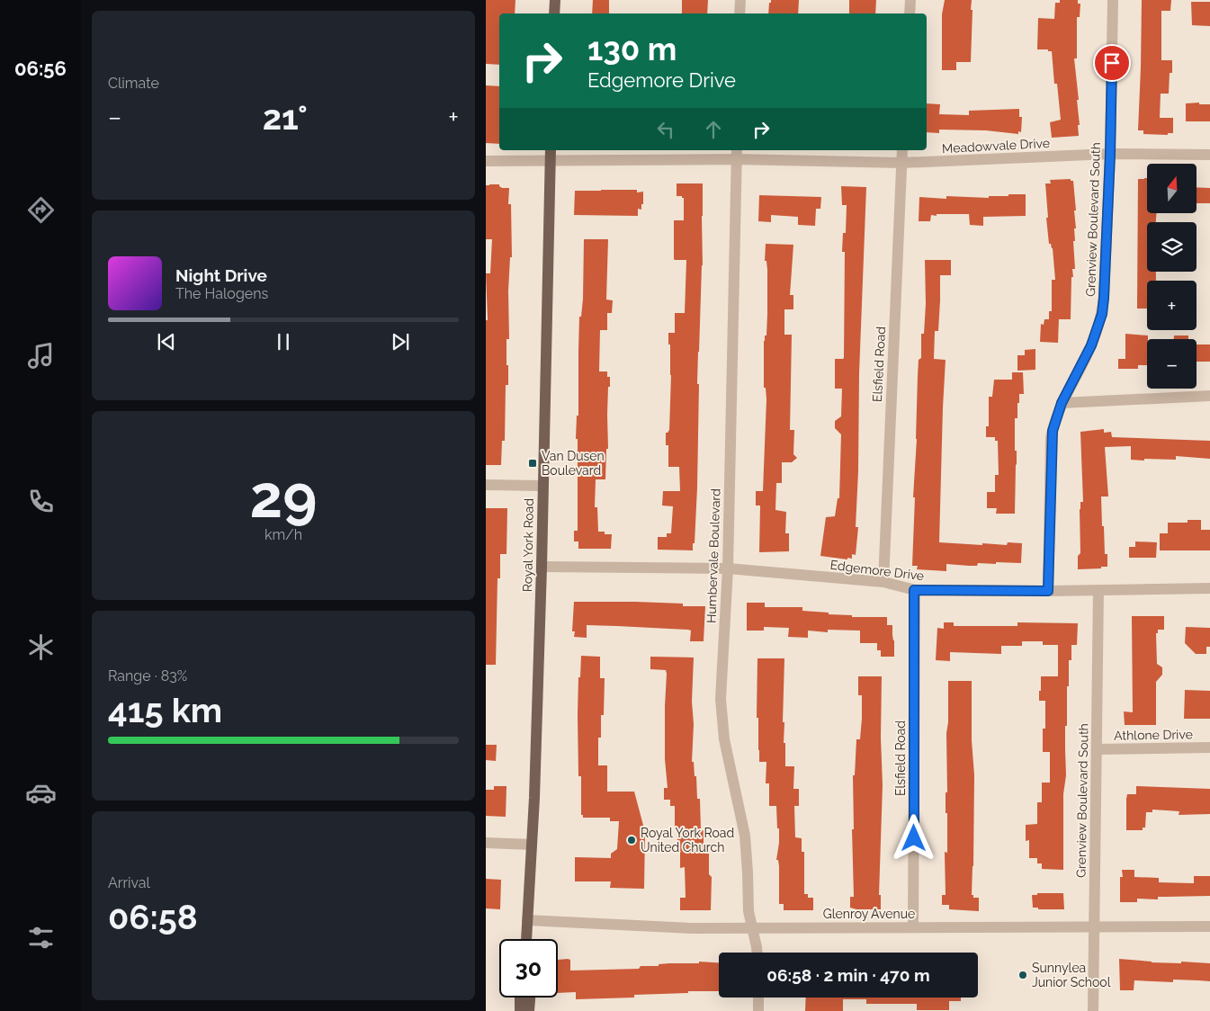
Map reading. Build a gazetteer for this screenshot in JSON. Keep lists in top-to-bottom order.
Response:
{
  "streets": {
    "main road": ["Royal York Road"],
    "street": [
      "Meadowvale Drive",
      "Grenview Boulevard South",
      "Elsfield Road",
      "Humbervale Boulevard",
      "Edgemore Drive",
      "Athlone Drive",
      "Glenroy Avenue"
    ]
  },
  "crossings": [
    ["Meadowvale Drive", "Grenview Boulevard South"],
    ["Meadowvale Drive", "Elsfield Road"],
    ["Meadowvale Drive", "Royal York Road"],
    ["Meadowvale Drive", "Humbervale Boulevard"],
    ["Grenview Boulevard South", "Edgemore Drive"],
    ["Grenview Boulevard South", "Athlone Drive"],
    ["Grenview Boulevard South", "Glenroy Avenue"],
    ["Elsfield Road", "Edgemore Drive"],
    ["Elsfield Road", "Glenroy Avenue"],
    ["Royal York Road", "Edgemore Drive"],
    ["Royal York Road", "Glenroy Avenue"],
    ["Humbervale Boulevard", "Edgemore Drive"],
    ["Humbervale Boulevard", "Glenroy Avenue"]
  ],
  "places": {
    "transit": ["Van Dusen Boulevard"],
    "other": ["Royal York Road United Church", "Sunnylea Junior School"]
  },
  "north": "top",
  "page": {
    "tabs": "06:56",
    "tile": [
      "Climate",
      ["29", "km/h"],
      ["Range · 83%", "415 km"],
      ["Arrival", "06:58"]
    ],
    "turn": ["130 m", "Edgemore Drive"],
    "heat": ["−", "21°", "+"],
    "map_buttons": ["+", "−"],
    "song": ["Night Drive", "The Halogens"],
    "limit": "30",
    "trip": "06:58 · 2 min · 470 m"
  }
}
